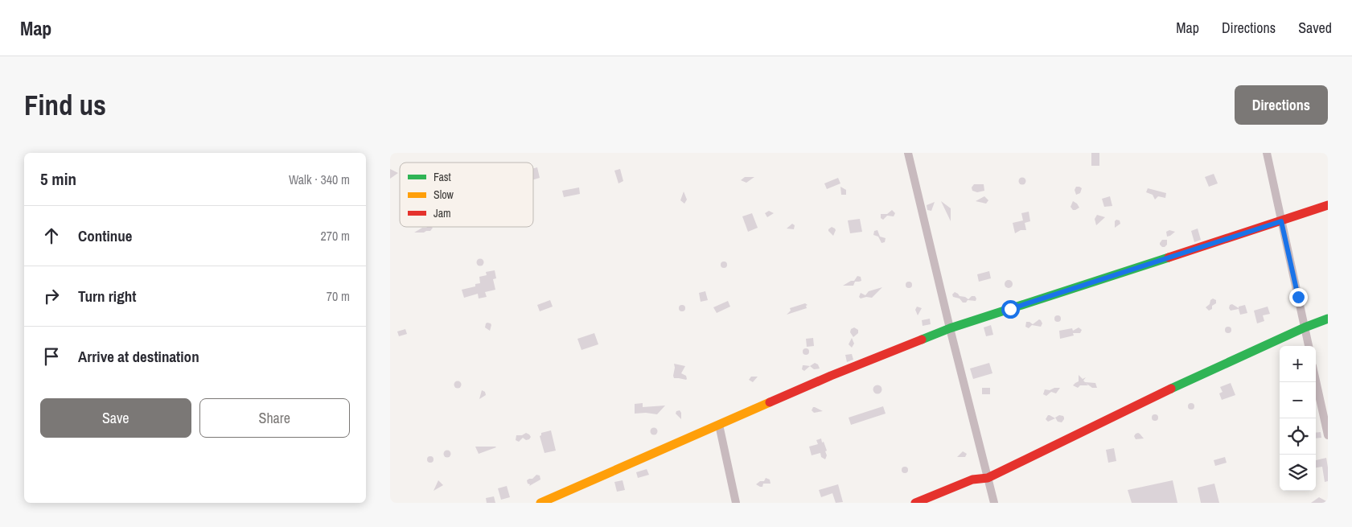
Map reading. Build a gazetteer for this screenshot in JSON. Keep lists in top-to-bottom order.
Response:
{
  "legend": ["Fast", "Slow", "Jam"],
  "page": {
    "header": "Map",
    "nav": ["Map", "Directions", "Saved"],
    "buttons": [
      "Directions",
      ["Save", "Share"]
    ],
    "title": "Find us",
    "heading": ["5 min", "Walk · 340 m"],
    "list": [
      ["Continue", "270 m"],
      ["Turn right", "70 m"],
      "Arrive at destination"
    ],
    "map_buttons": ["+", "−"]
  }
}
